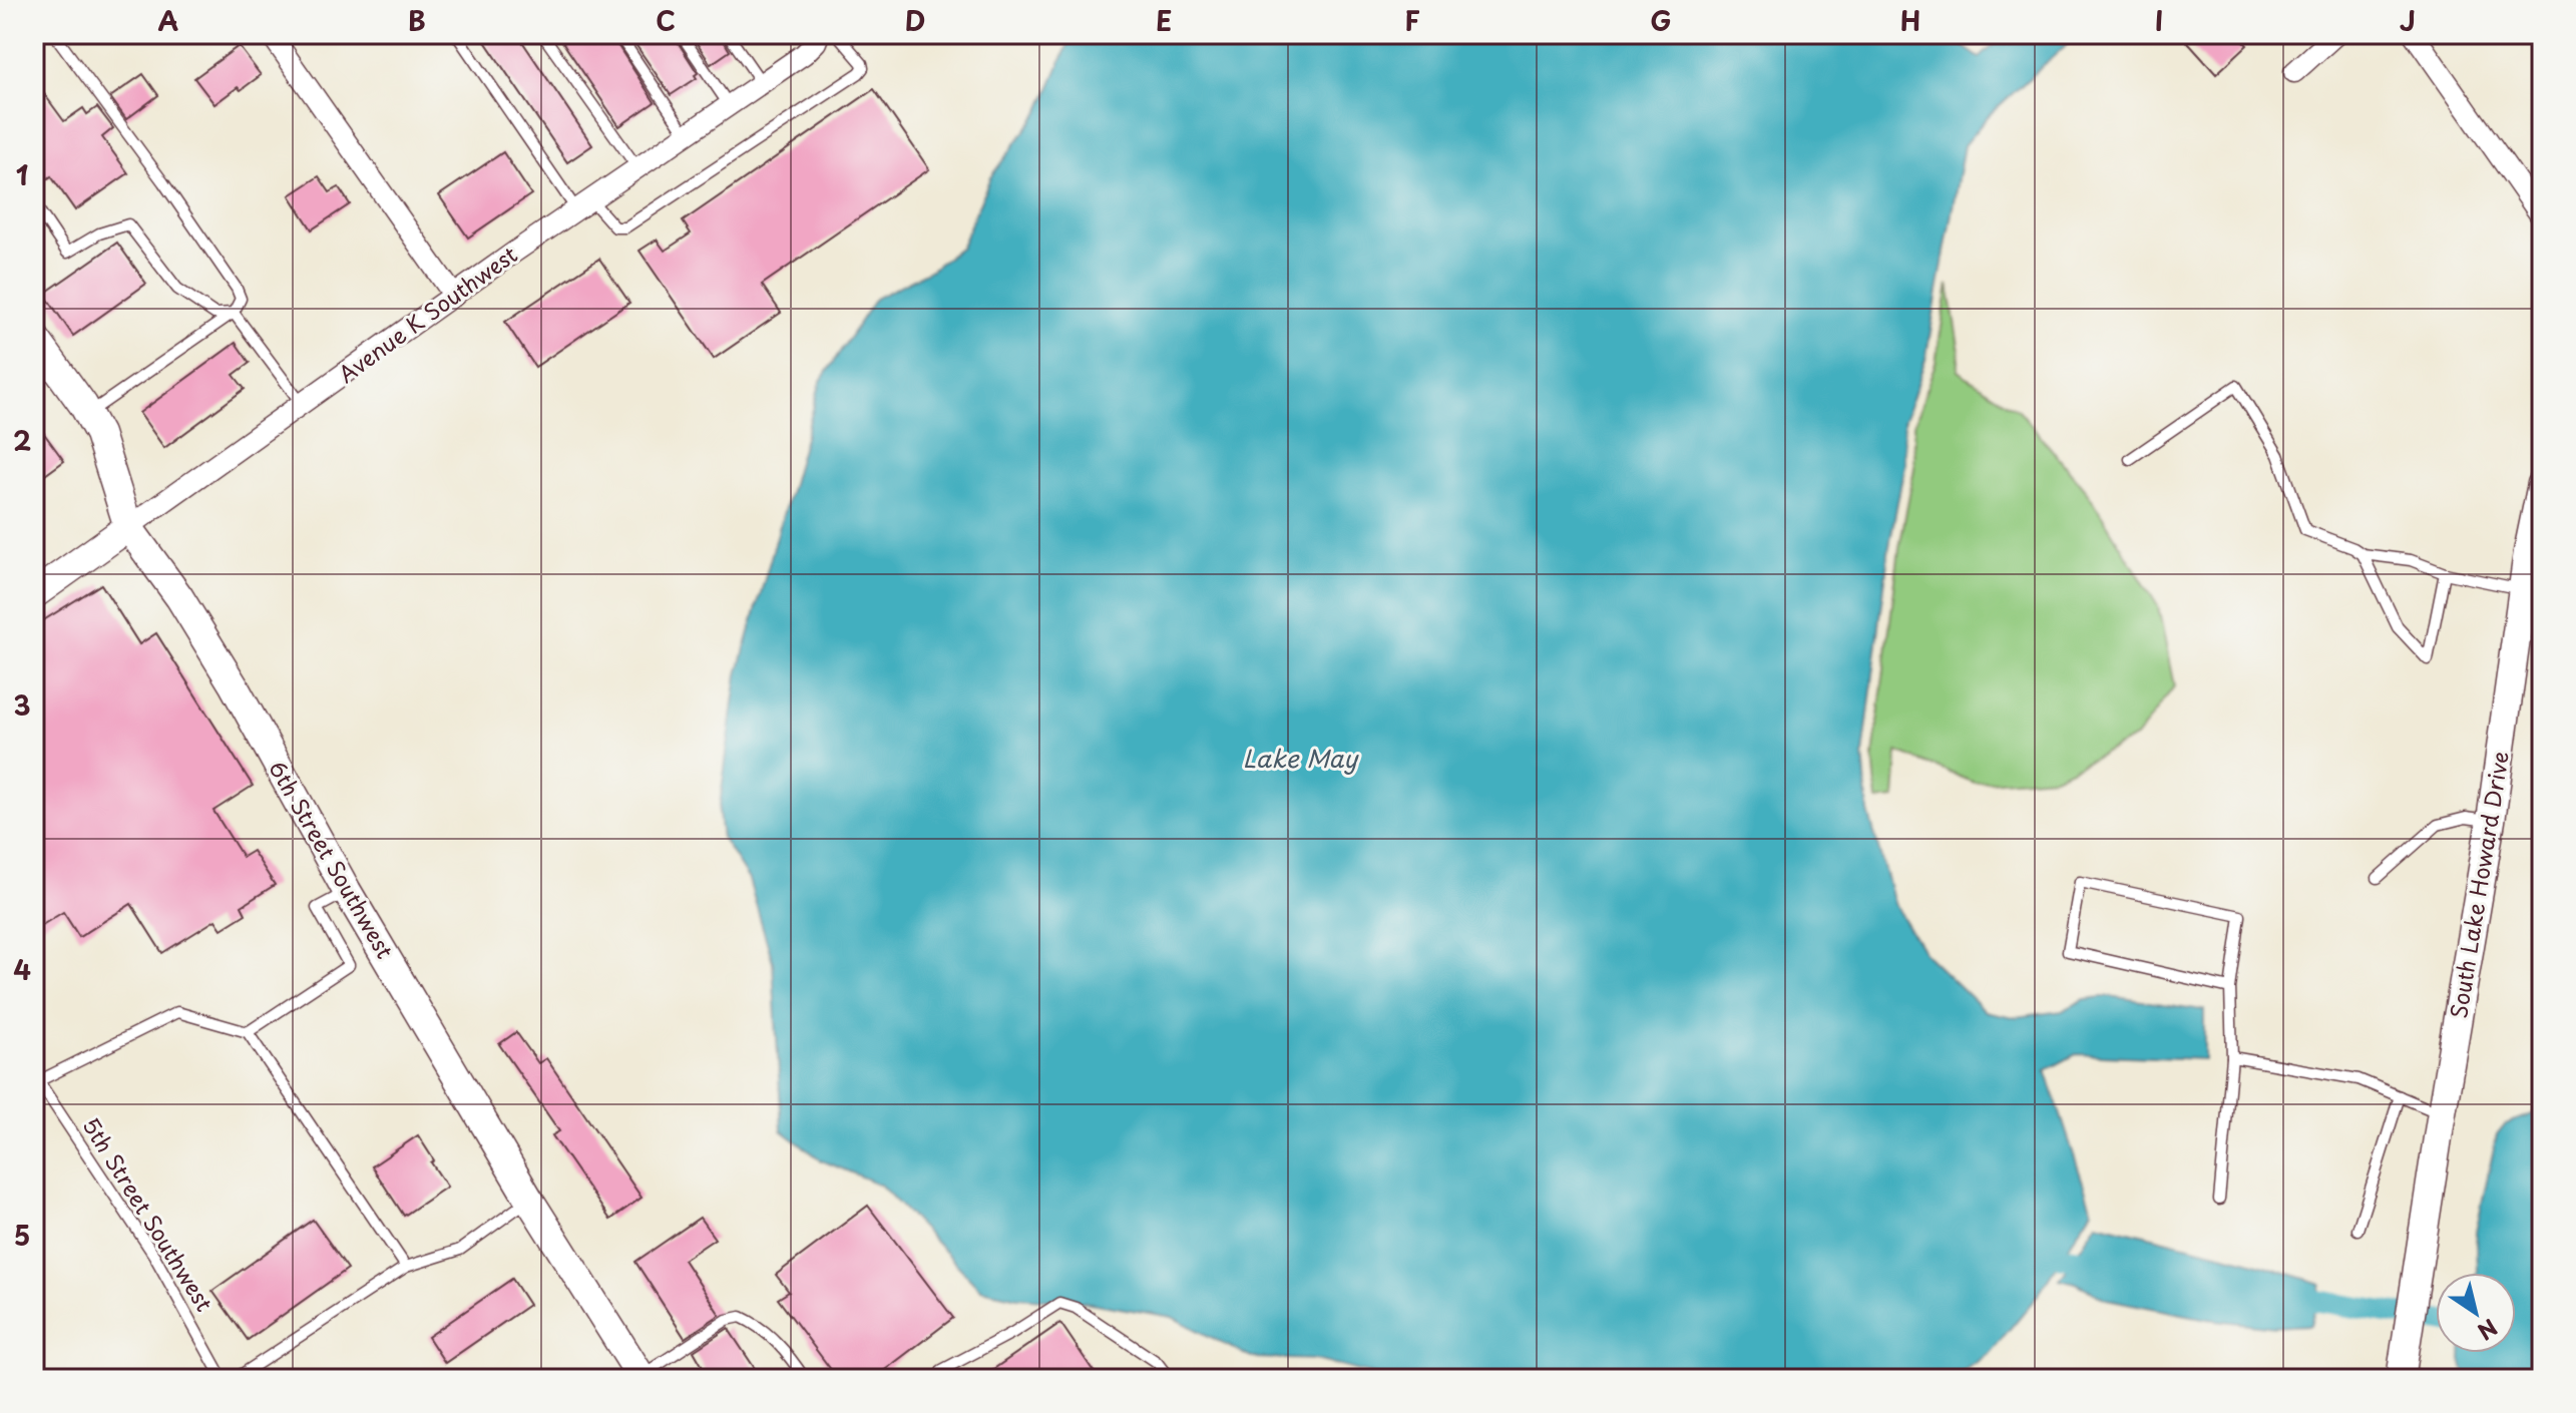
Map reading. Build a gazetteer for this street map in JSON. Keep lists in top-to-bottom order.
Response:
{
  "streets": {
    "street": ["Avenue K Southwest", "6th Street Southwest", "South Lake Howard Drive"],
    "lane": ["5th Street Southwest"]
  },
  "crossings": [
    ["Avenue K Southwest", "6th Street Southwest"]
  ],
  "water": ["Lake May"],
  "north": "bottom right",
  "grid": {
    "columns": [
      "A",
      "B",
      "C",
      "D",
      "E",
      "F",
      "G",
      "H",
      "I",
      "J"
    ],
    "rows": [
      "1",
      "2",
      "3",
      "4",
      "5"
    ]
  }
}
